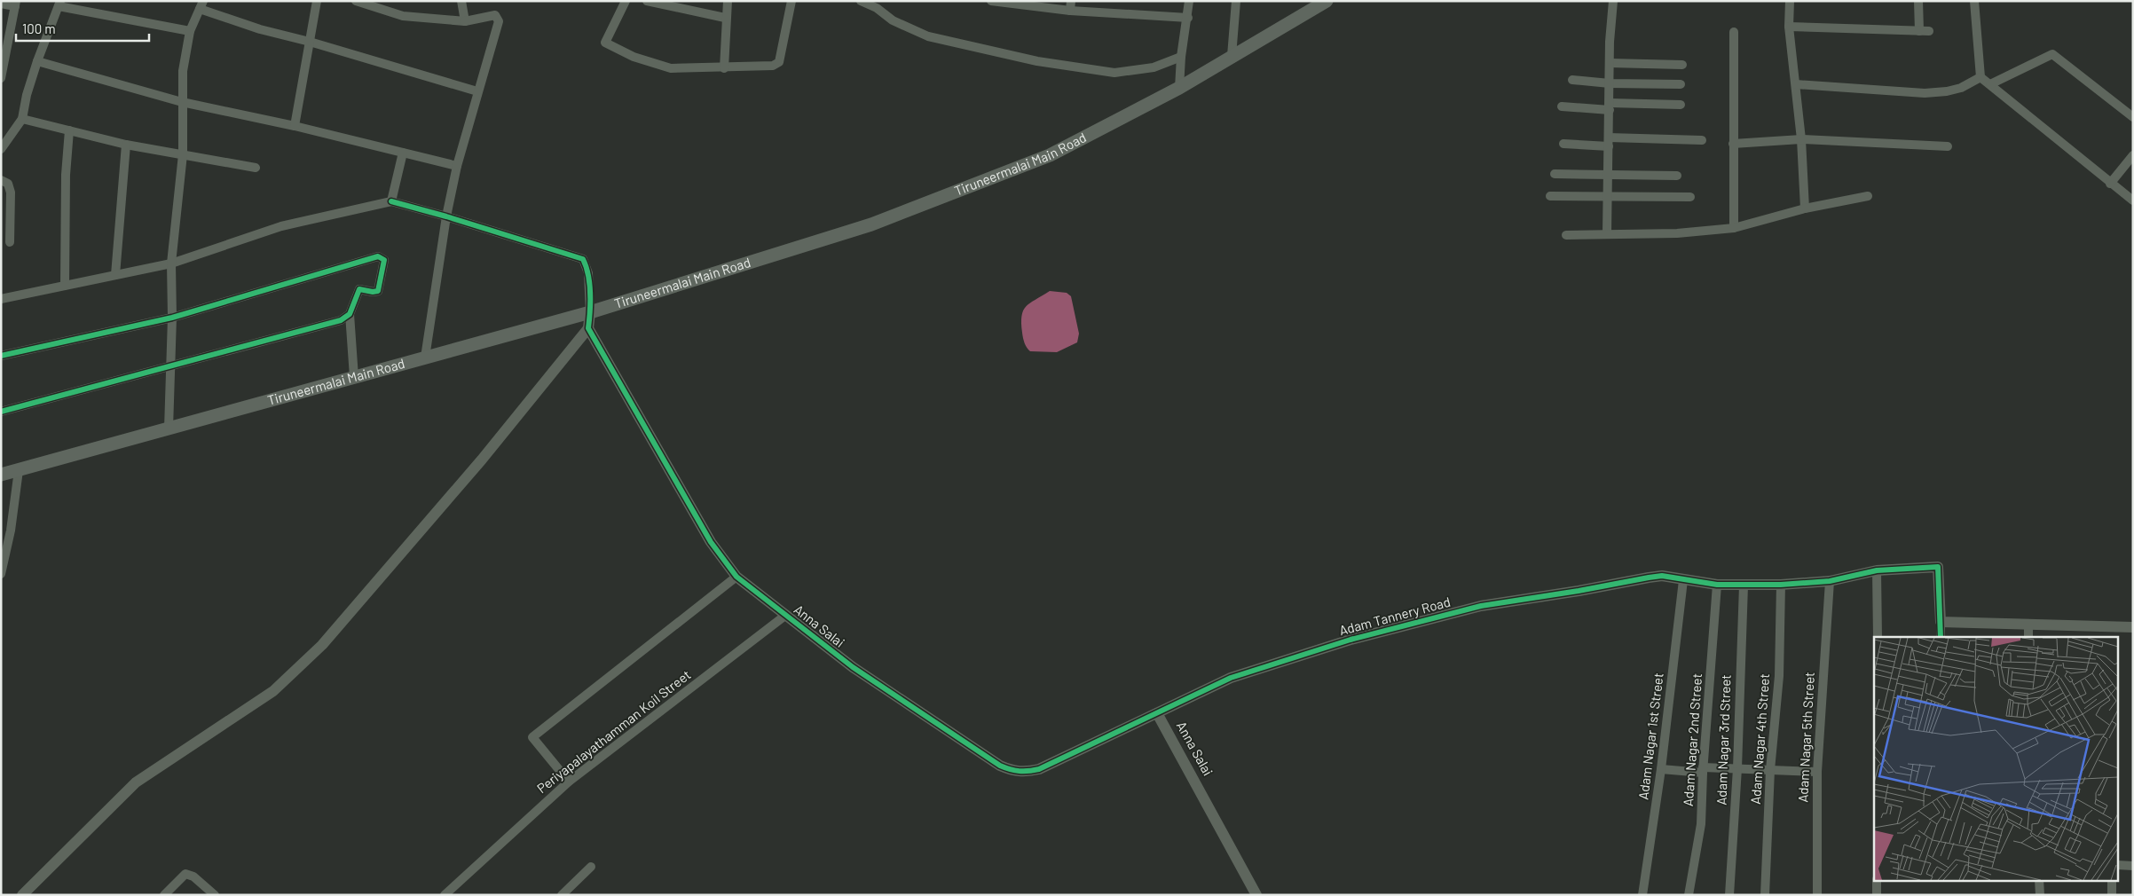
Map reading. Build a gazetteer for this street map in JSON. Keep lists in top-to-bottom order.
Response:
{
  "streets": {
    "main road": ["Tiruneermalai Main Road"],
    "street": [
      "Adam Tannery Road",
      "Anna Salai",
      "Periyapalayathamman Koil Street",
      "Adam Nagar 1st Street",
      "Adam Nagar 5th Street",
      "Adam Nagar 4th Street",
      "Adam Nagar 2nd Street",
      "Adam Nagar 3rd Street"
    ]
  },
  "crossings": [
    ["Adam Tannery Road", "Anna Salai"],
    ["Adam Tannery Road", "Adam Nagar 1st Street"],
    ["Adam Tannery Road", "Adam Nagar 5th Street"],
    ["Adam Tannery Road", "Adam Nagar 4th Street"],
    ["Adam Tannery Road", "Adam Nagar 2nd Street"],
    ["Adam Tannery Road", "Adam Nagar 3rd Street"],
    ["Anna Salai", "Periyapalayathamman Koil Street"]
  ],
  "scale_bar": "100 m"
}
